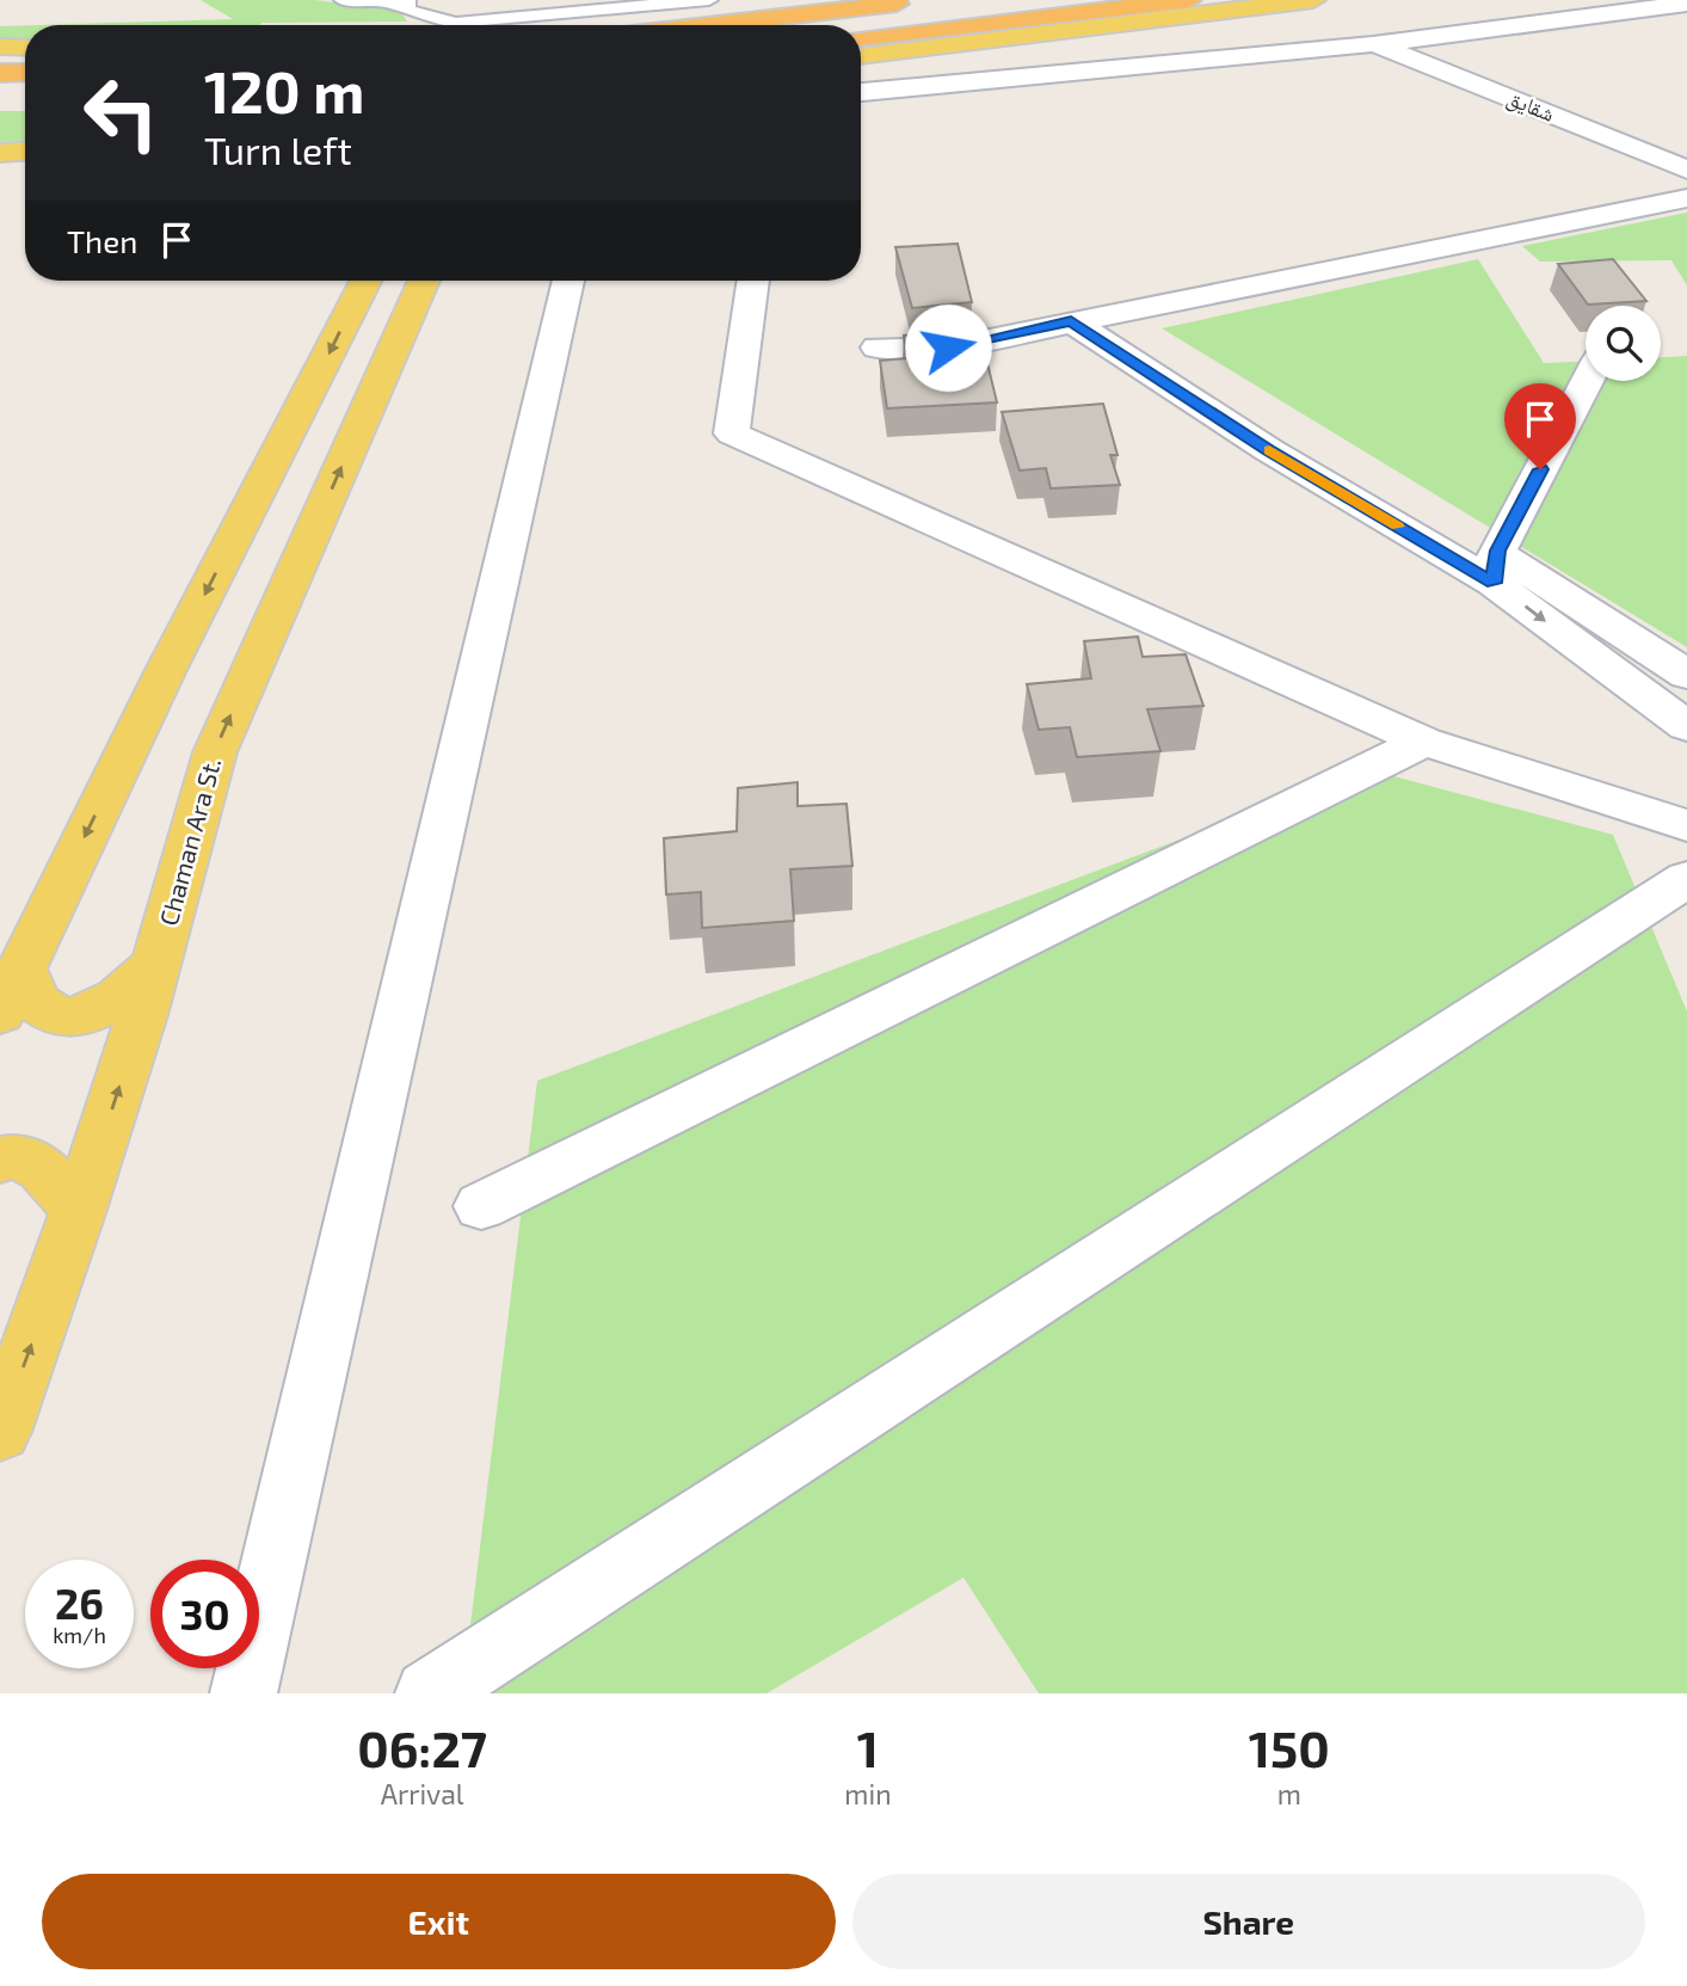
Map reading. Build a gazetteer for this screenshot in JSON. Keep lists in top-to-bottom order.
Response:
{
  "streets": {
    "main road": ["Chaman Ara St."],
    "street": ["شقایق"]
  },
  "page": {
    "turn": ["120 m", "Turn left"],
    "then": "Then",
    "speed": "26 km/h",
    "limit": "30",
    "eta": [
      "06:27",
      "Arrival",
      "1",
      "min",
      "150",
      "m"
    ],
    "buttons": ["Exit", "Share"]
  }
}
